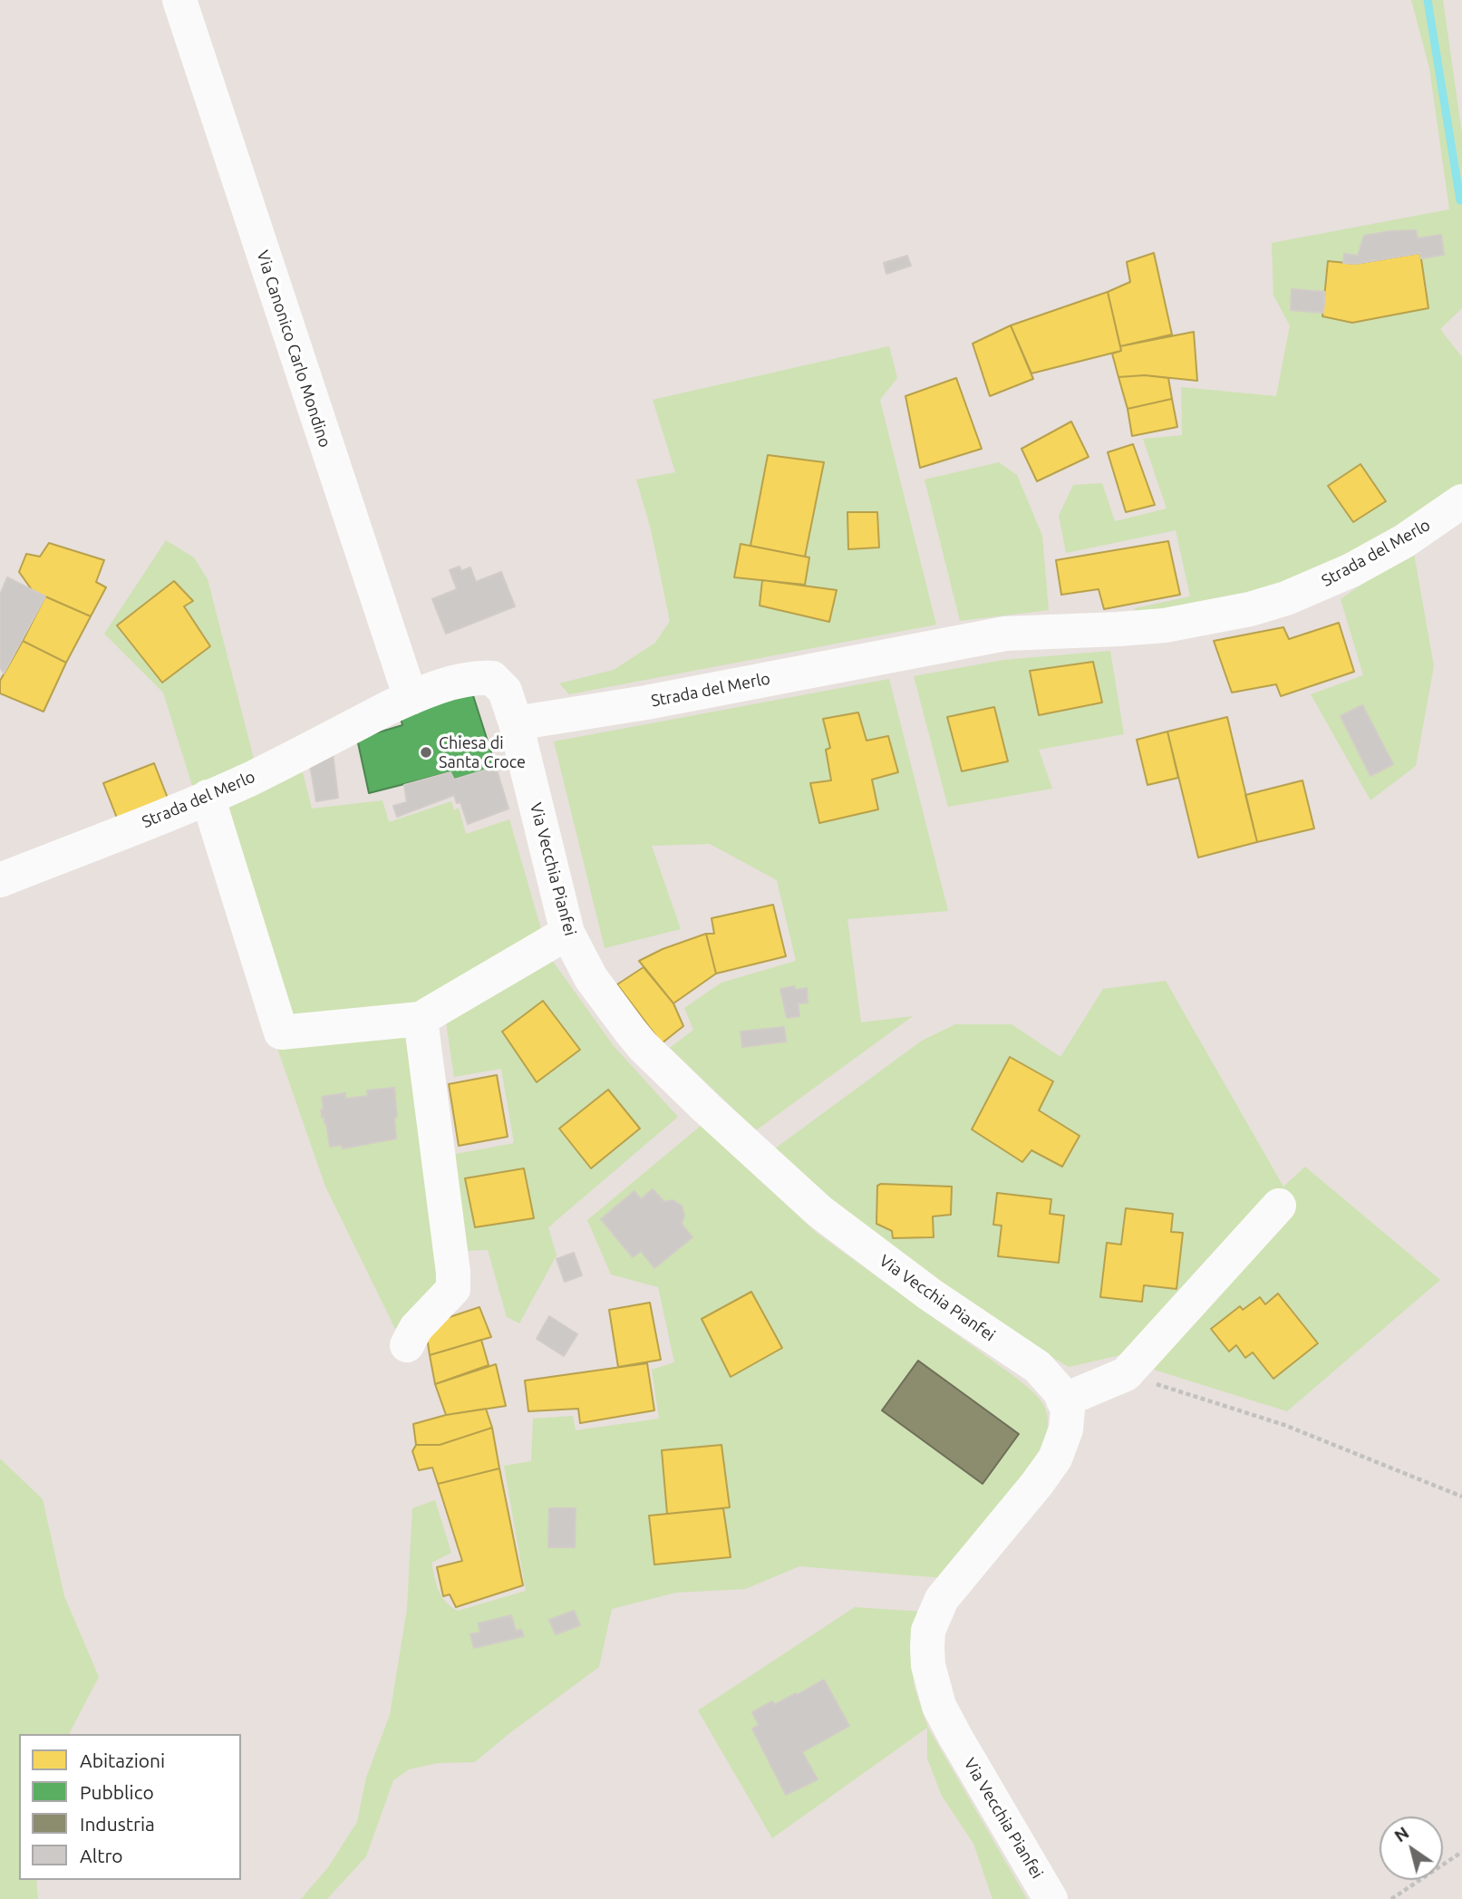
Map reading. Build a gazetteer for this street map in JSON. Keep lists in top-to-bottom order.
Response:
{
  "streets": {
    "street": ["Via Canonico Carlo Mondino", "Strada del Merlo", "Via Vecchia Pianfei"]
  },
  "crossings": [
    ["Via Canonico Carlo Mondino", "Strada del Merlo"],
    ["Strada del Merlo", "Via Vecchia Pianfei"]
  ],
  "places": ["Chiesa di Santa Croce"],
  "legend": [
    "Abitazioni",
    "Pubblico",
    "Industria",
    "Altro"
  ],
  "north": "top left"
}
